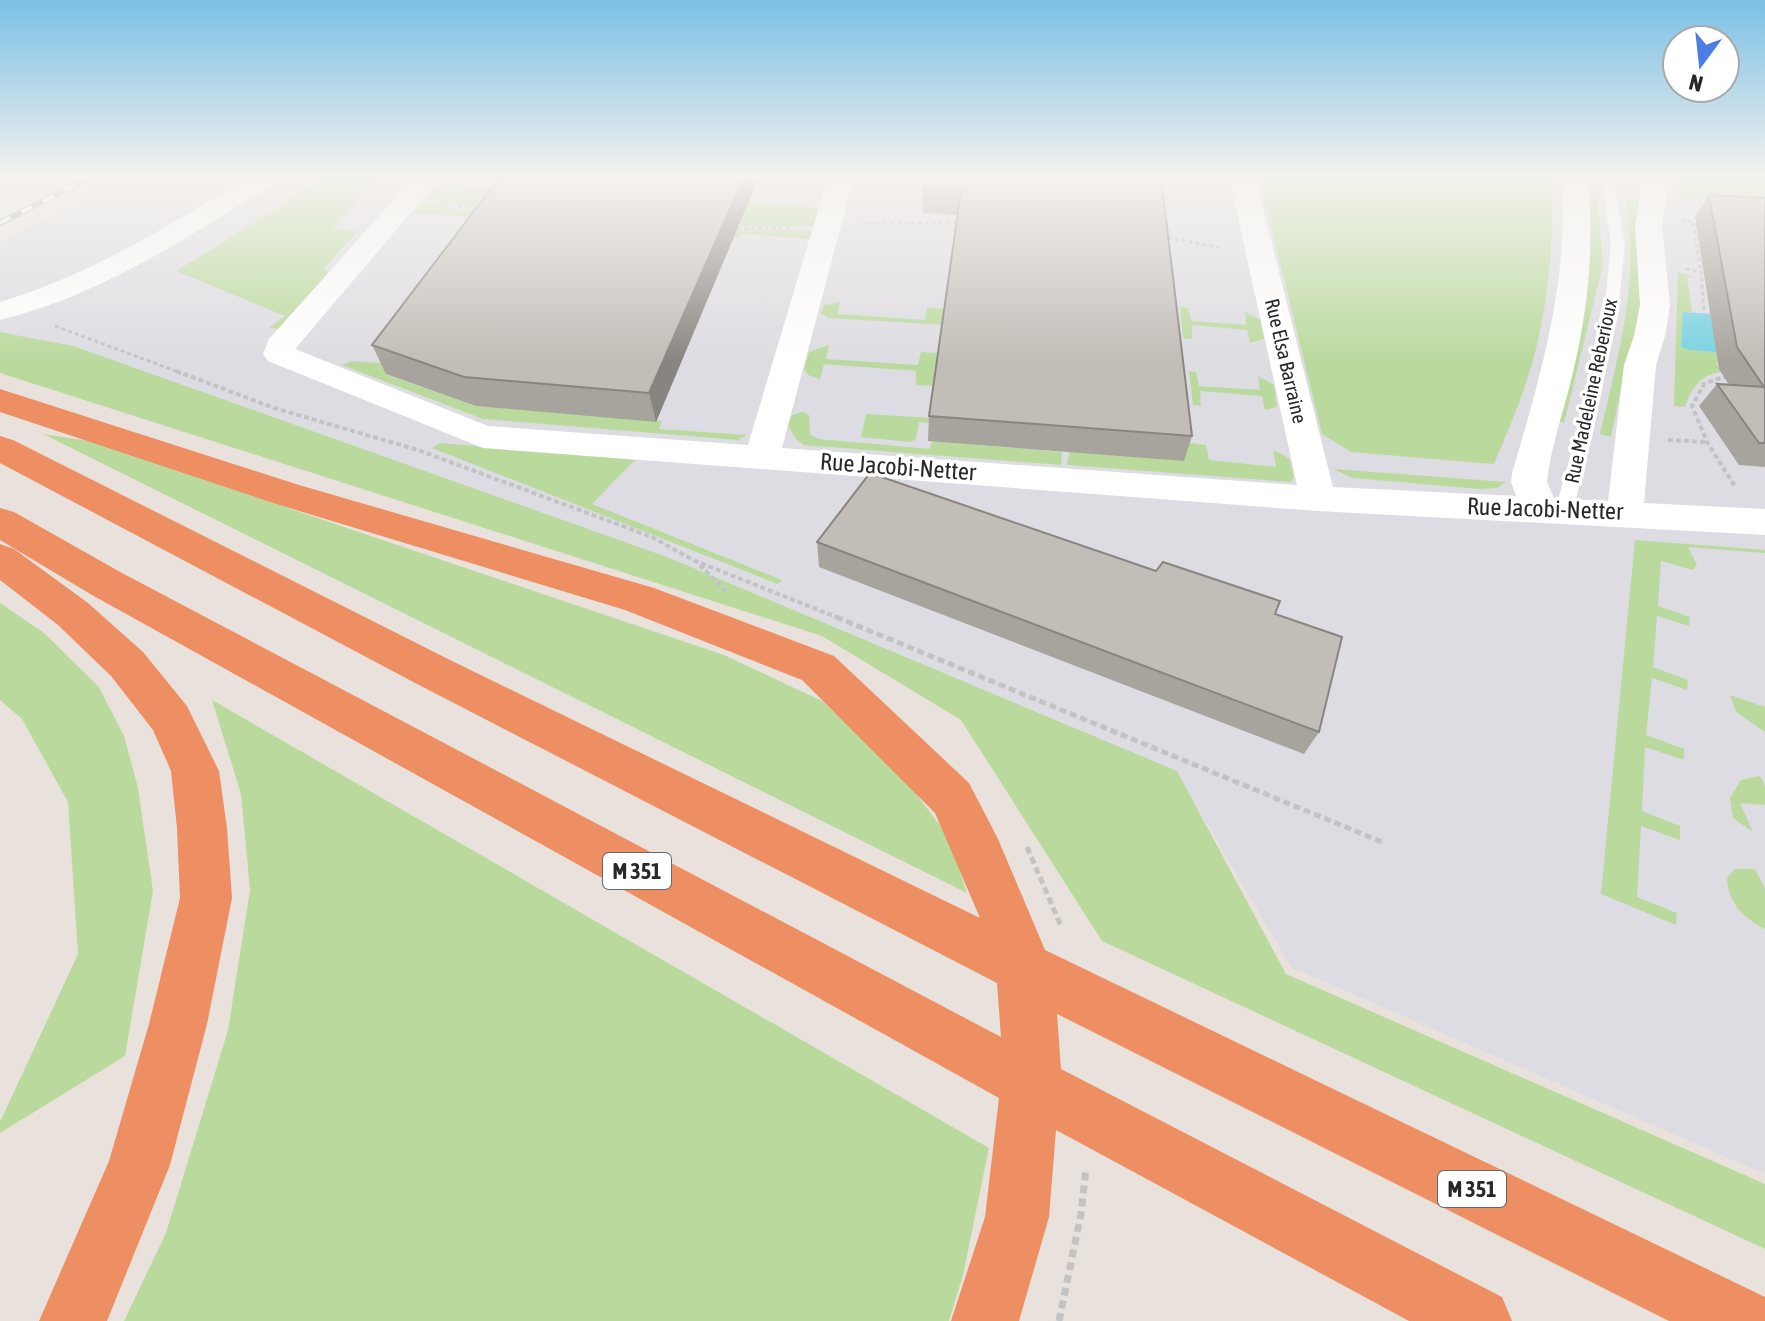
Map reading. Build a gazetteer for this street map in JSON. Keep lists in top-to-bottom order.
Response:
{
  "streets": {
    "highway": ["M 351"],
    "street": ["Rue Elsa Barraine", "Rue Madeleine Reberioux", "Rue Jacobi-Netter"]
  },
  "crossings": [
    ["Rue Elsa Barraine", "Rue Jacobi-Netter"],
    ["Rue Madeleine Reberioux", "Rue Jacobi-Netter"]
  ],
  "north": "bottom"
}
